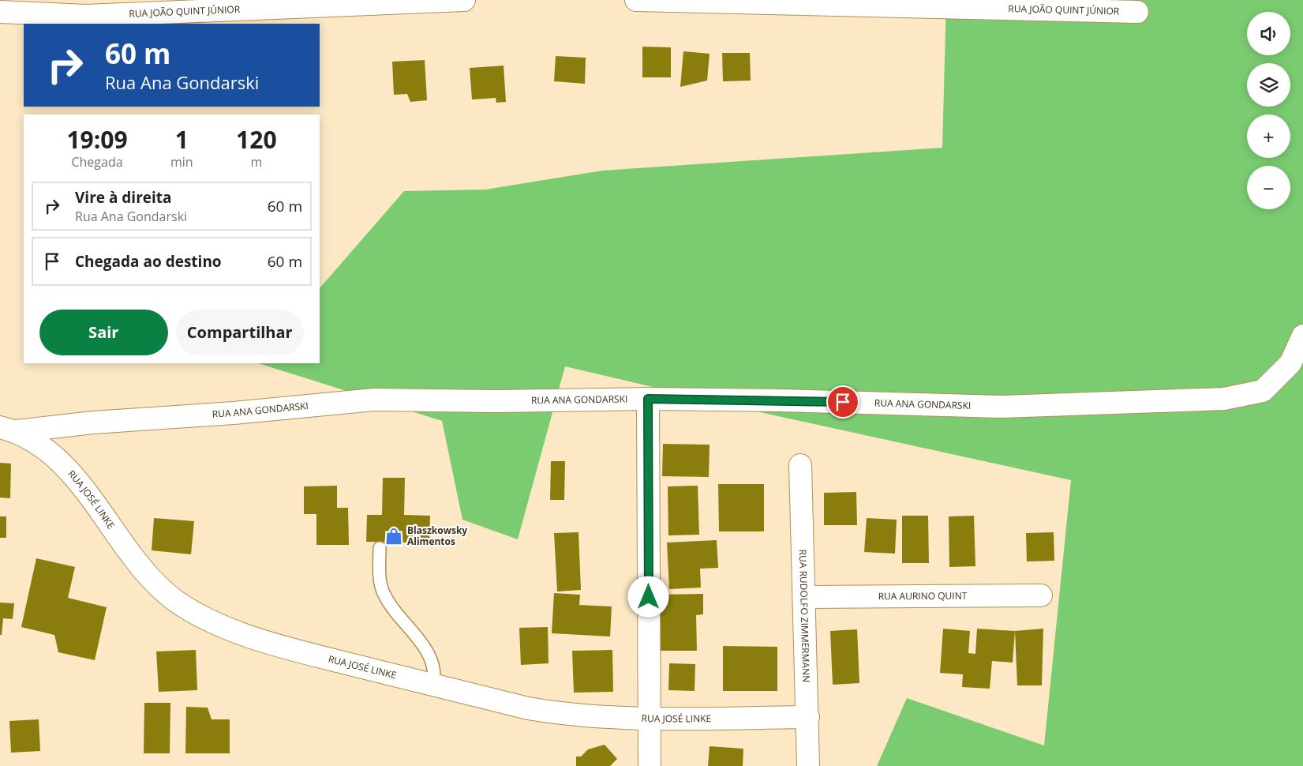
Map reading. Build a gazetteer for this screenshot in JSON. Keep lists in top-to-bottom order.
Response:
{
  "streets": {
    "street": [
      "RUA JOÃO QUINT JÚNIOR",
      "RUA ANA GONDARSKI",
      "RUA JOSÉ LINKE",
      "RUA AURINO QUINT",
      "RUA RUDOLFO ZIMMERMANN"
    ]
  },
  "crossings": [
    ["RUA ANA GONDARSKI", "RUA JOSÉ LINKE"],
    ["RUA JOSÉ LINKE", "RUA RUDOLFO ZIMMERMANN"],
    ["RUA AURINO QUINT", "RUA RUDOLFO ZIMMERMANN"]
  ],
  "places": {
    "shop": ["Blaszkowsky Alimentos"]
  },
  "page": {
    "map_buttons": ["+", "−"],
    "turn": ["60 m", "Rua Ana Gondarski"],
    "eta": [
      "19:09",
      "Chegada",
      "1",
      "min",
      "120",
      "m"
    ],
    "list": [
      {
        "name": "Vire à direita",
        "note": "Rua Ana Gondarski",
        "value": "60 m"
      },
      {
        "name": "Chegada ao destino",
        "value": "60 m"
      }
    ],
    "buttons": ["Sair", "Compartilhar"]
  }
}
